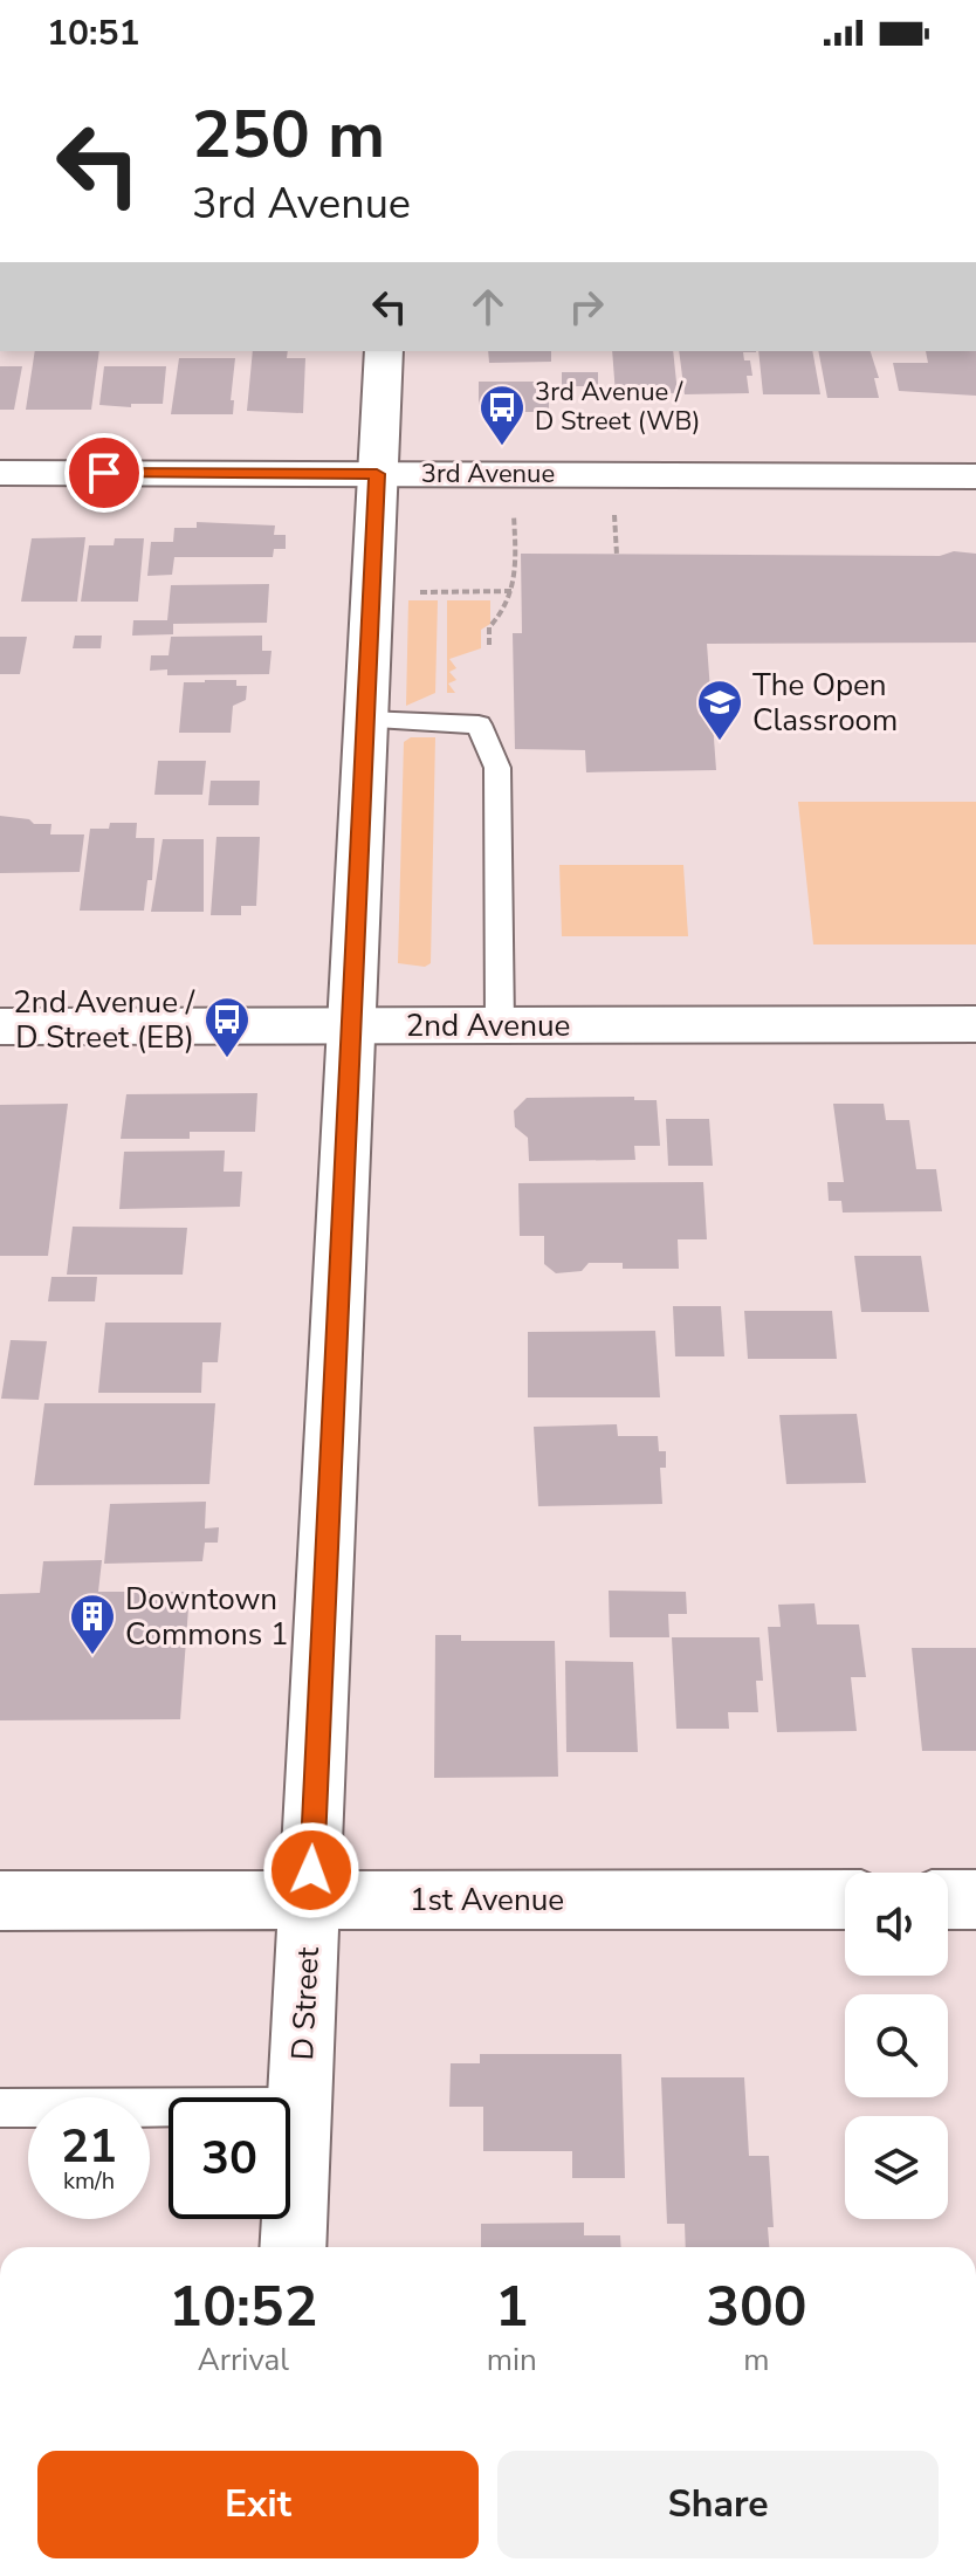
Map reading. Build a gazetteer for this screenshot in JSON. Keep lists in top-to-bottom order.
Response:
{
  "streets": {
    "street": [
      "3rd Avenue",
      "2nd Avenue",
      "1st Avenue",
      "D Street"
    ]
  },
  "crossings": [
    ["3rd Avenue", "D Street"],
    ["2nd Avenue", "D Street"],
    ["1st Avenue", "D Street"]
  ],
  "places": {
    "bus stop": ["3rd Avenue / D Street (WB)", "2nd Avenue / D Street (EB)"],
    "school or university": ["The Open Classroom"],
    "building": ["Downtown Commons 1"]
  },
  "page": {
    "status": "10:51",
    "turn": ["250 m", "3rd Avenue"],
    "speed": "21 km/h",
    "limit": "30",
    "eta": [
      "10:52",
      "Arrival",
      "1",
      "min",
      "300",
      "m"
    ],
    "buttons": ["Exit", "Share"]
  }
}
